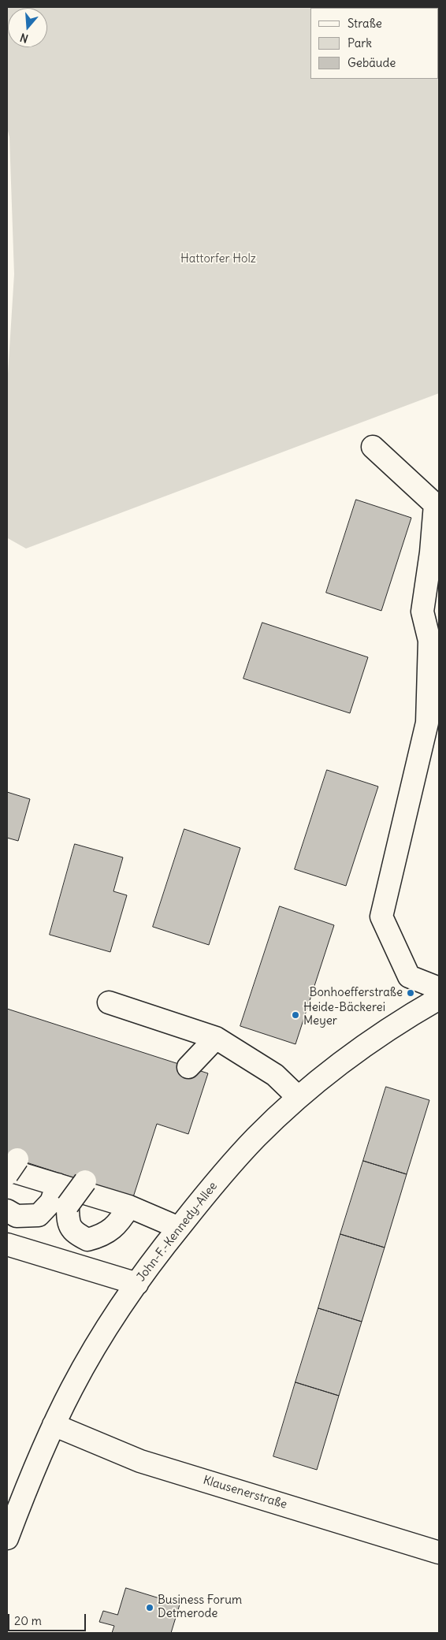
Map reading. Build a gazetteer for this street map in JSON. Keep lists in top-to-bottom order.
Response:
{
  "streets": {
    "street": ["John-F.-Kennedy-Allee", "Klausenerstraße"]
  },
  "crossings": [
    ["John-F.-Kennedy-Allee", "Klausenerstraße"]
  ],
  "parks": ["Hattorfer Holz"],
  "places": ["Bonhoefferstraße", "Heide-Bäckerei Meyer", "Business Forum Detmerode"],
  "legend": ["Straße", "Park", "Gebäude"],
  "scale_bar": "20 m",
  "north": "bottom"
}
